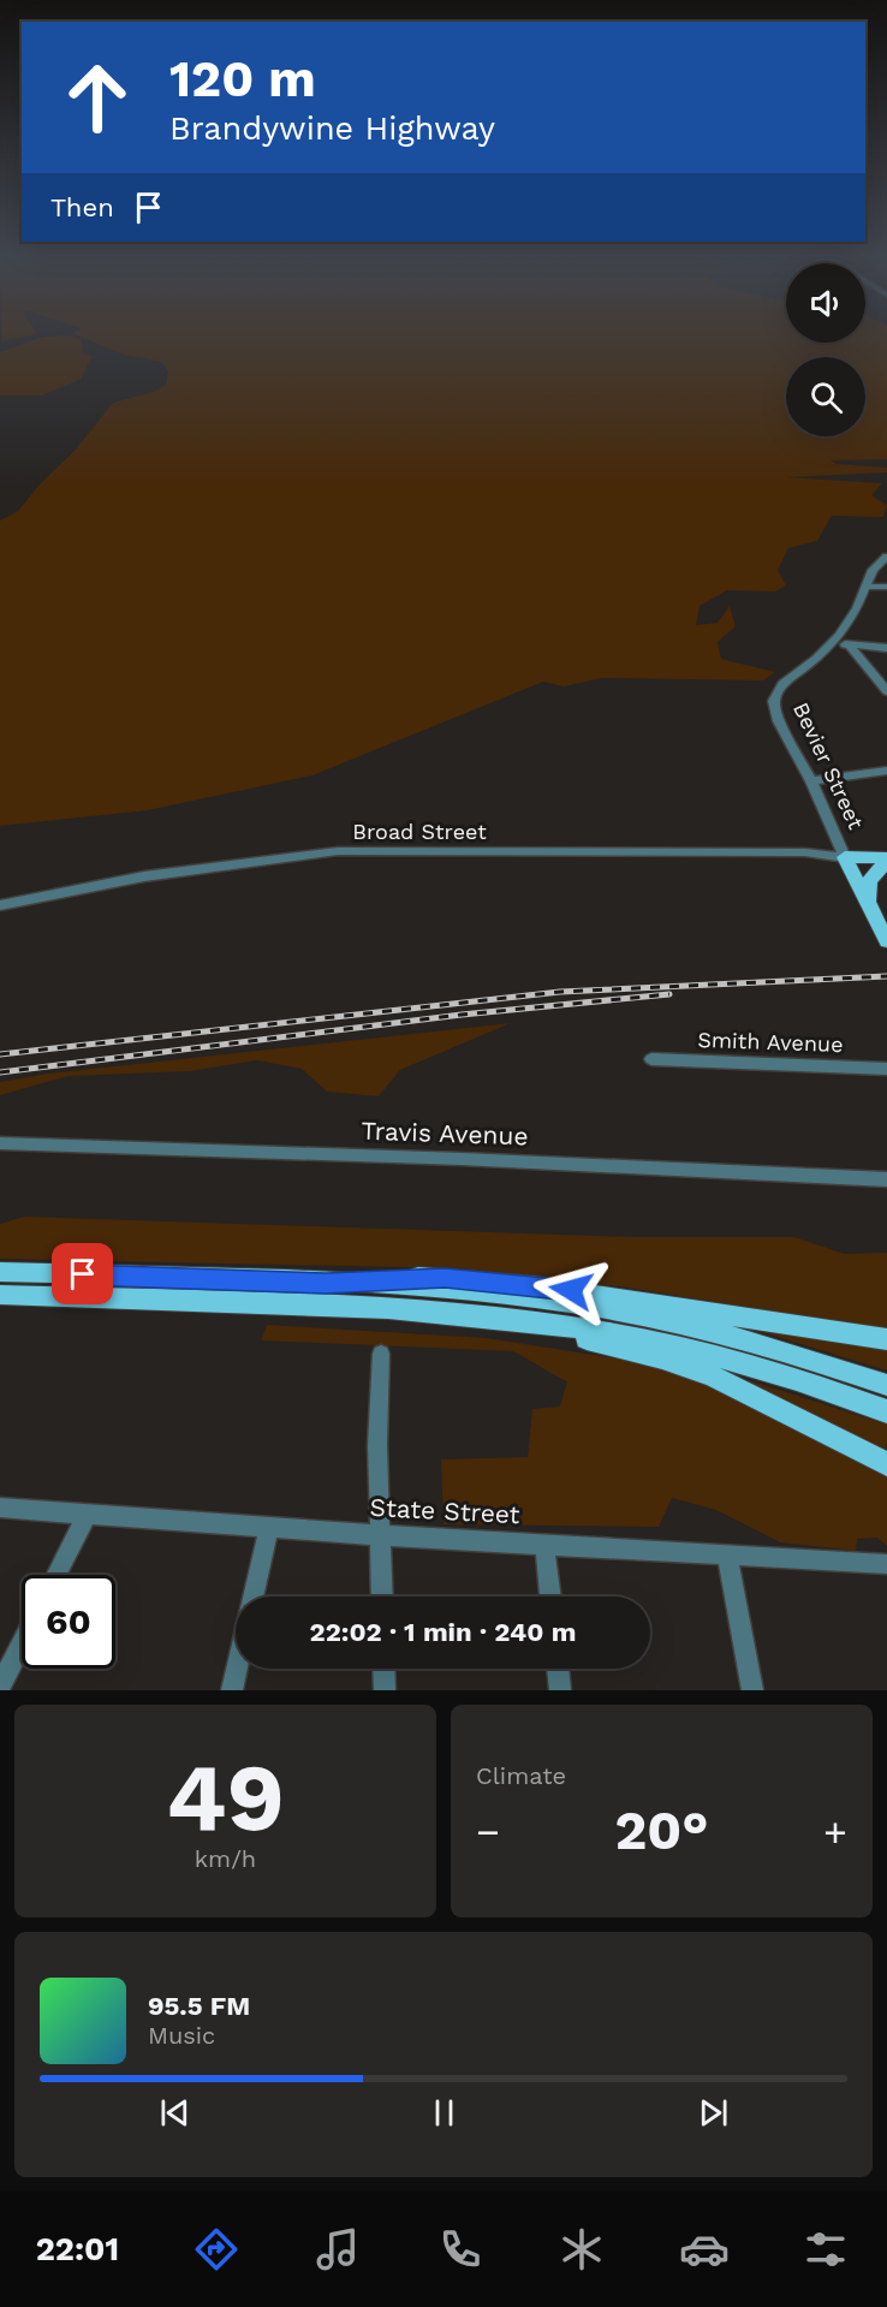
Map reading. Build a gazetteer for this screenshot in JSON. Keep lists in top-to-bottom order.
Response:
{
  "streets": {
    "main road": ["Bevier Street"],
    "street": [
      "Broad Street",
      "Smith Avenue",
      "Travis Avenue",
      "State Street"
    ]
  },
  "crossings": [
    ["Bevier Street", "Broad Street"]
  ],
  "page": {
    "turn": ["120 m", "Brandywine Highway"],
    "then": "Then",
    "limit": "60",
    "trip": "22:02 · 1 min · 240 m",
    "tile": [
      ["49", "km/h"],
      "Climate"
    ],
    "heat": ["−", "20°", "+"],
    "song": ["95.5 FM", "Music"],
    "tabs": "22:01"
  }
}
